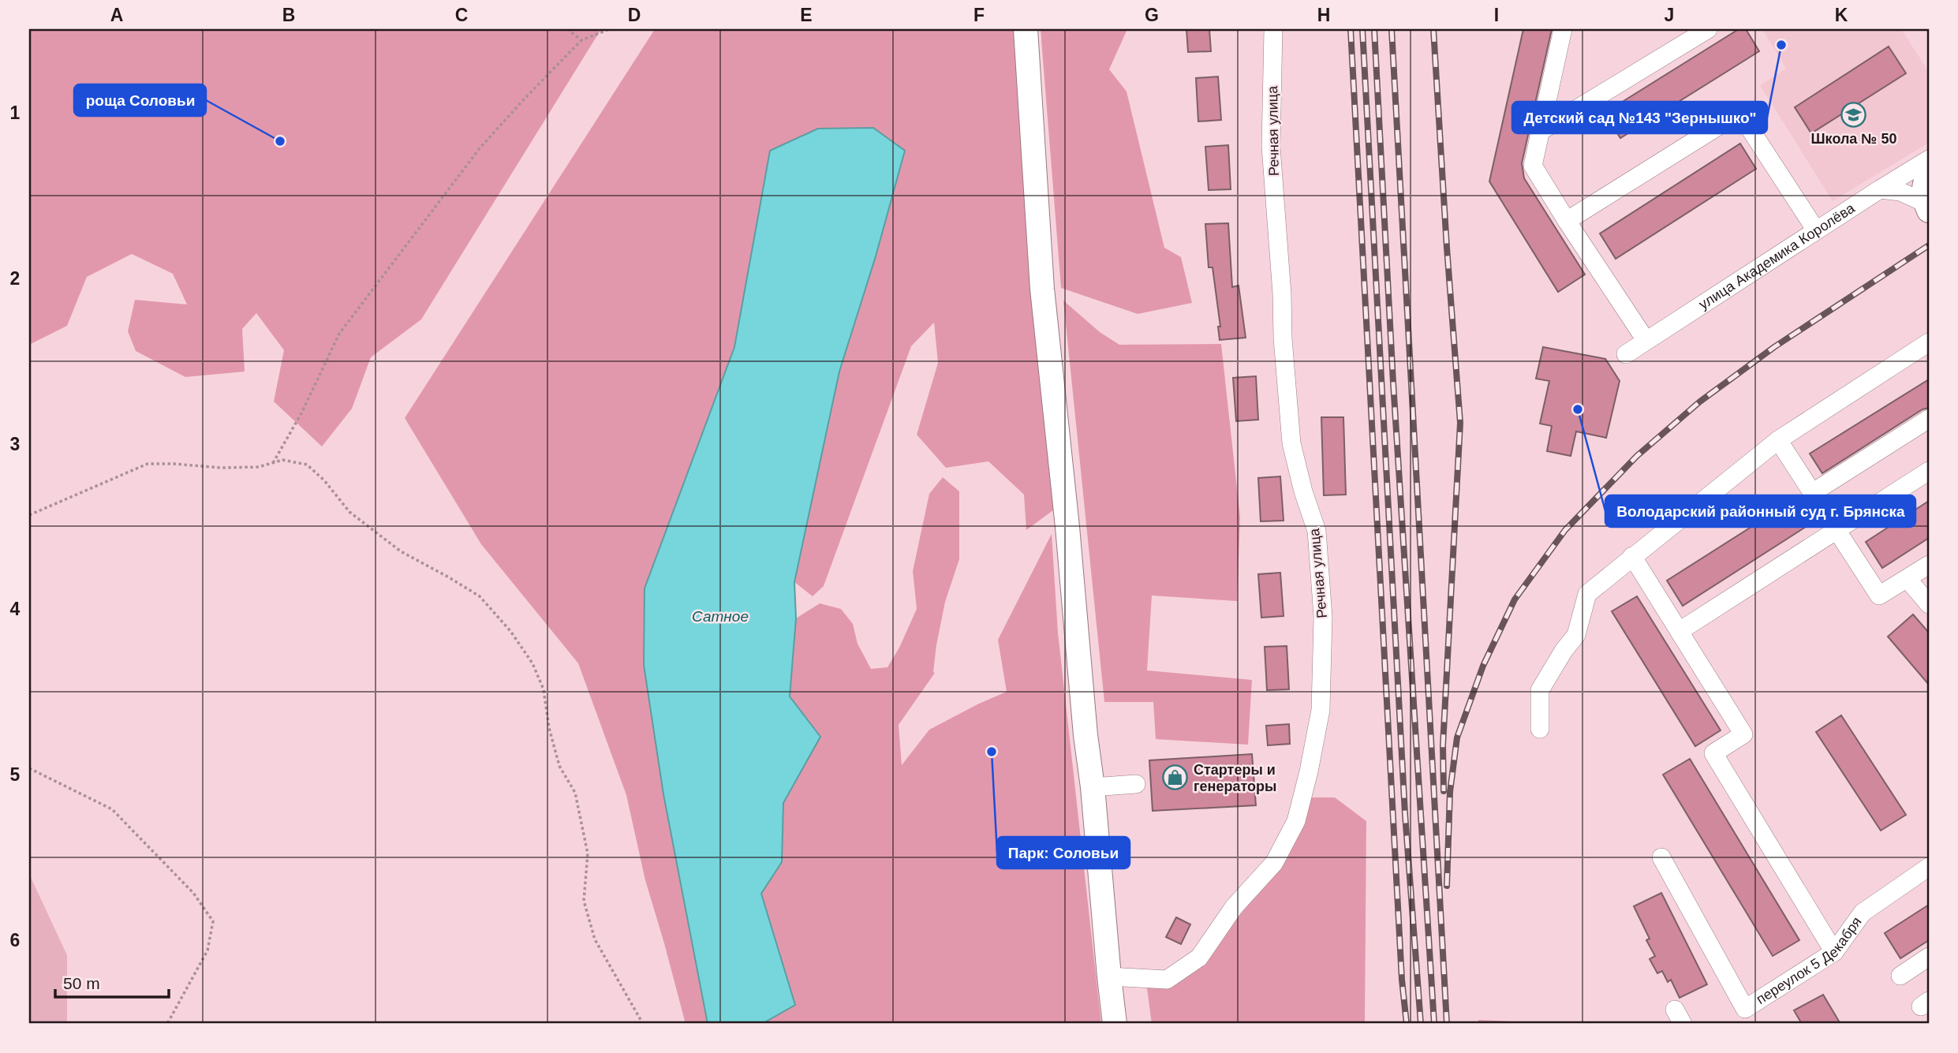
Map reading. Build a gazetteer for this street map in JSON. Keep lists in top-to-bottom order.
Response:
{
  "streets": {
    "street": ["Речная улица", "улица Академика Королёва", "переулок 5 Декабря"]
  },
  "water": ["Сатное"],
  "places": {
    "other": [
      "Детский сад №143 \"Зернышко\"",
      "роща Соловьи",
      "Володарский районный суд г. Брянска",
      "Парк: Соловьи"
    ],
    "school or university": ["Школа № 50"],
    "shop": ["Стартеры и генераторы"]
  },
  "scale_bar": "50 m",
  "grid": {
    "columns": [
      "A",
      "B",
      "C",
      "D",
      "E",
      "F",
      "G",
      "H",
      "I",
      "J",
      "K"
    ],
    "rows": [
      "1",
      "2",
      "3",
      "4",
      "5",
      "6"
    ]
  }
}
